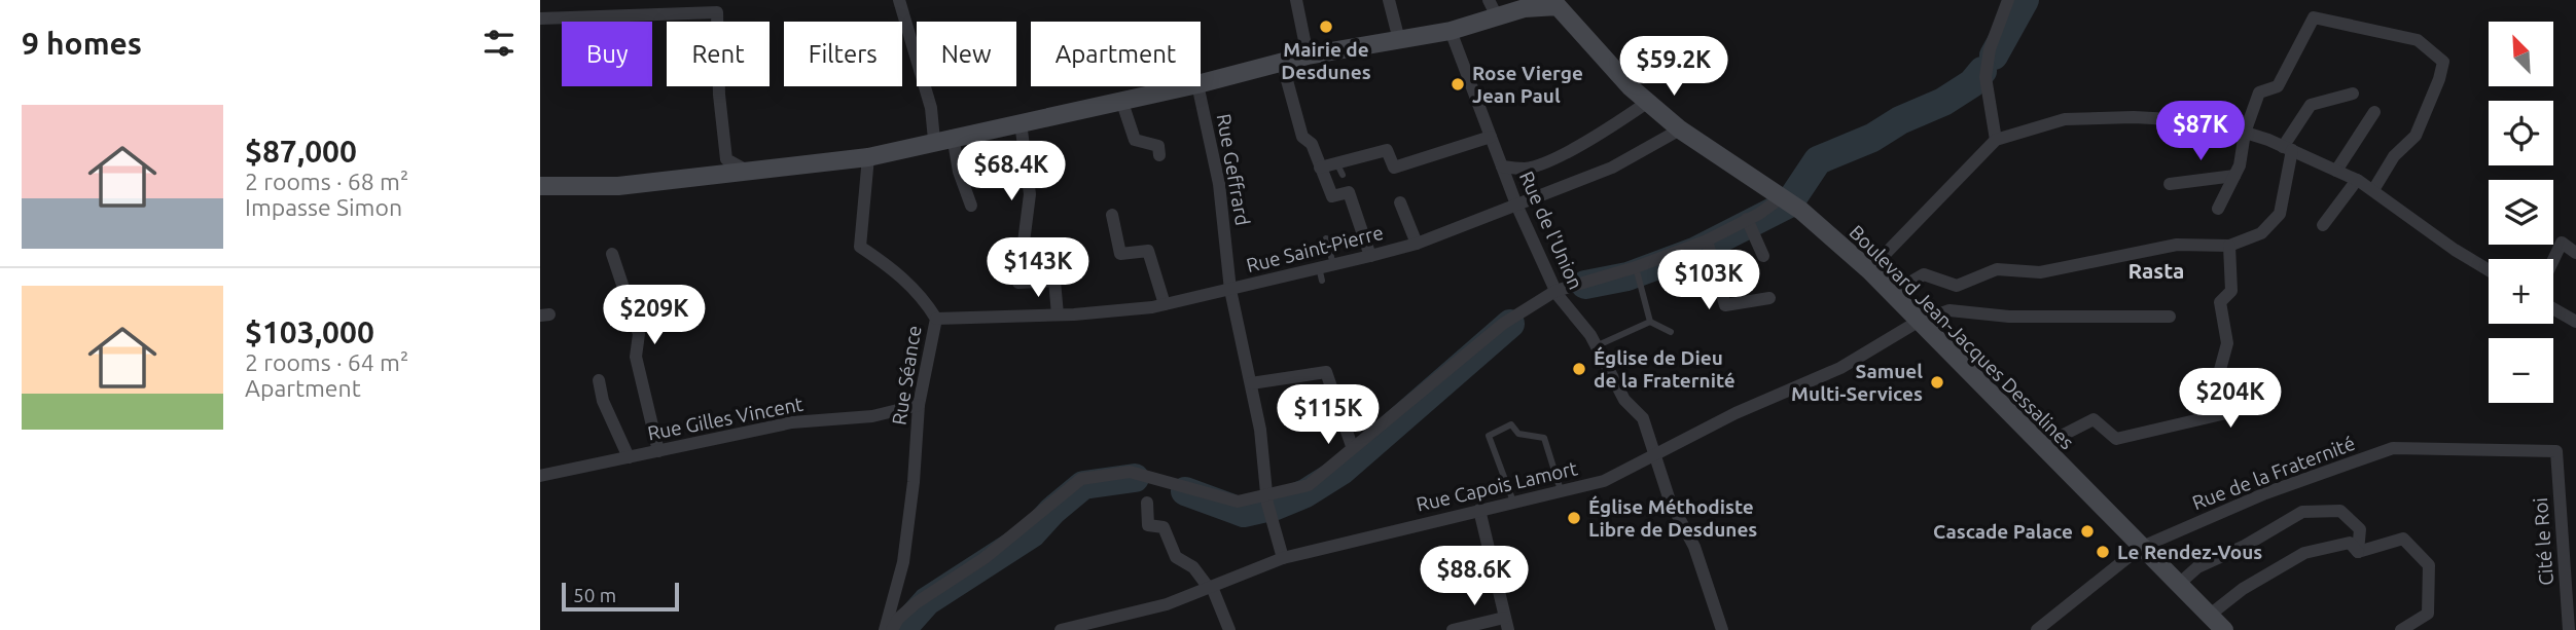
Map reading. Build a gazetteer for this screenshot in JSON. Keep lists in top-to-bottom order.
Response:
{
  "streets": {
    "street": [
      "Rue Geffrard",
      "Rue de l'Union",
      "Rue Saint-Pierre",
      "Boulevard Jean-Jacques Dessalines",
      "Rue Séance",
      "Rue Gilles Vincent",
      "Rue de la Fraternité",
      "Rue Capois Lamort",
      "Cité le Roi"
    ]
  },
  "crossings": [
    ["Rue Geffrard", "Rue Saint-Pierre"],
    ["Rue Geffrard", "Rue Capois Lamort"],
    ["Rue de l'Union", "Rue Saint-Pierre"],
    ["Rue de l'Union", "Boulevard Jean-Jacques Dessalines"],
    ["Rue de l'Union", "Rue Capois Lamort"],
    ["Rue Saint-Pierre", "Boulevard Jean-Jacques Dessalines"],
    ["Rue Saint-Pierre", "Rue Séance"],
    ["Boulevard Jean-Jacques Dessalines", "Rue Séance"],
    ["Boulevard Jean-Jacques Dessalines", "Rue de la Fraternité"],
    ["Boulevard Jean-Jacques Dessalines", "Rue Capois Lamort"],
    ["Rue Séance", "Rue Gilles Vincent"],
    ["Rue de la Fraternité", "Cité le Roi"]
  ],
  "districts": ["Rasta"],
  "places": [
    "Mairie de Desdunes",
    "Rose Vierge Jean Paul",
    "Église de Dieu de la Fraternité",
    "Samuel Multi-Services",
    "Église Méthodiste Libre de Desdunes",
    "Cascade Palace",
    "Le Rendez-Vous"
  ],
  "scale_bar": "50 m",
  "north": "top left",
  "page": {
    "heading": "9 homes",
    "map_buttons": ["+", "−"],
    "chip": [
      "Buy",
      "Rent",
      "Filters",
      "New",
      "Apartment"
    ],
    "price": [
      "$59.2K",
      "$87K",
      "$68.4K",
      "$143K",
      "$103K",
      "$209K",
      "$204K",
      "$115K",
      "$88.6K"
    ],
    "list": [
      {
        "name": "$87,000",
        "note": "2 rooms · 68 m² · Impasse Simon"
      },
      {
        "name": "$103,000",
        "note": "2 rooms · 64 m² · Apartment"
      }
    ],
    "scale": "50 m"
  }
}
